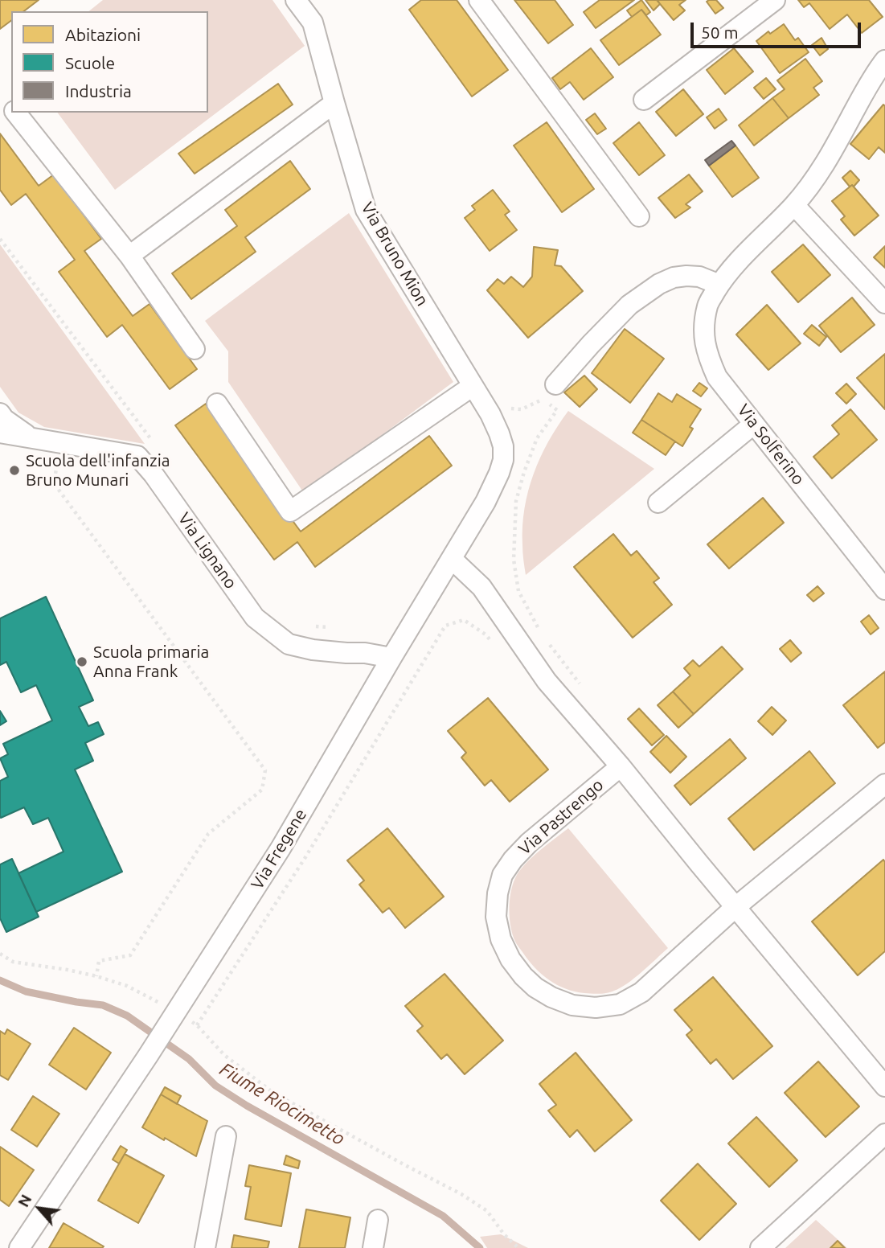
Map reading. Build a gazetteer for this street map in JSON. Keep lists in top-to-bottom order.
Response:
{
  "streets": {
    "street": [
      "Via Bruno Mion",
      "Via Solferino",
      "Via Lignano",
      "Via Pastrengo",
      "Via Fregene"
    ]
  },
  "crossings": [
    ["Via Bruno Mion", "Via Fregene"],
    ["Via Lignano", "Via Fregene"],
    ["Via Pastrengo", "Via Fregene"]
  ],
  "water": ["Fiume Riocimetto"],
  "places": ["Scuola dell'infanzia Bruno Munari", "Scuola primaria Anna Frank"],
  "legend": ["Abitazioni", "Scuole", "Industria"],
  "scale_bar": "50 m",
  "north": "top left"
}
